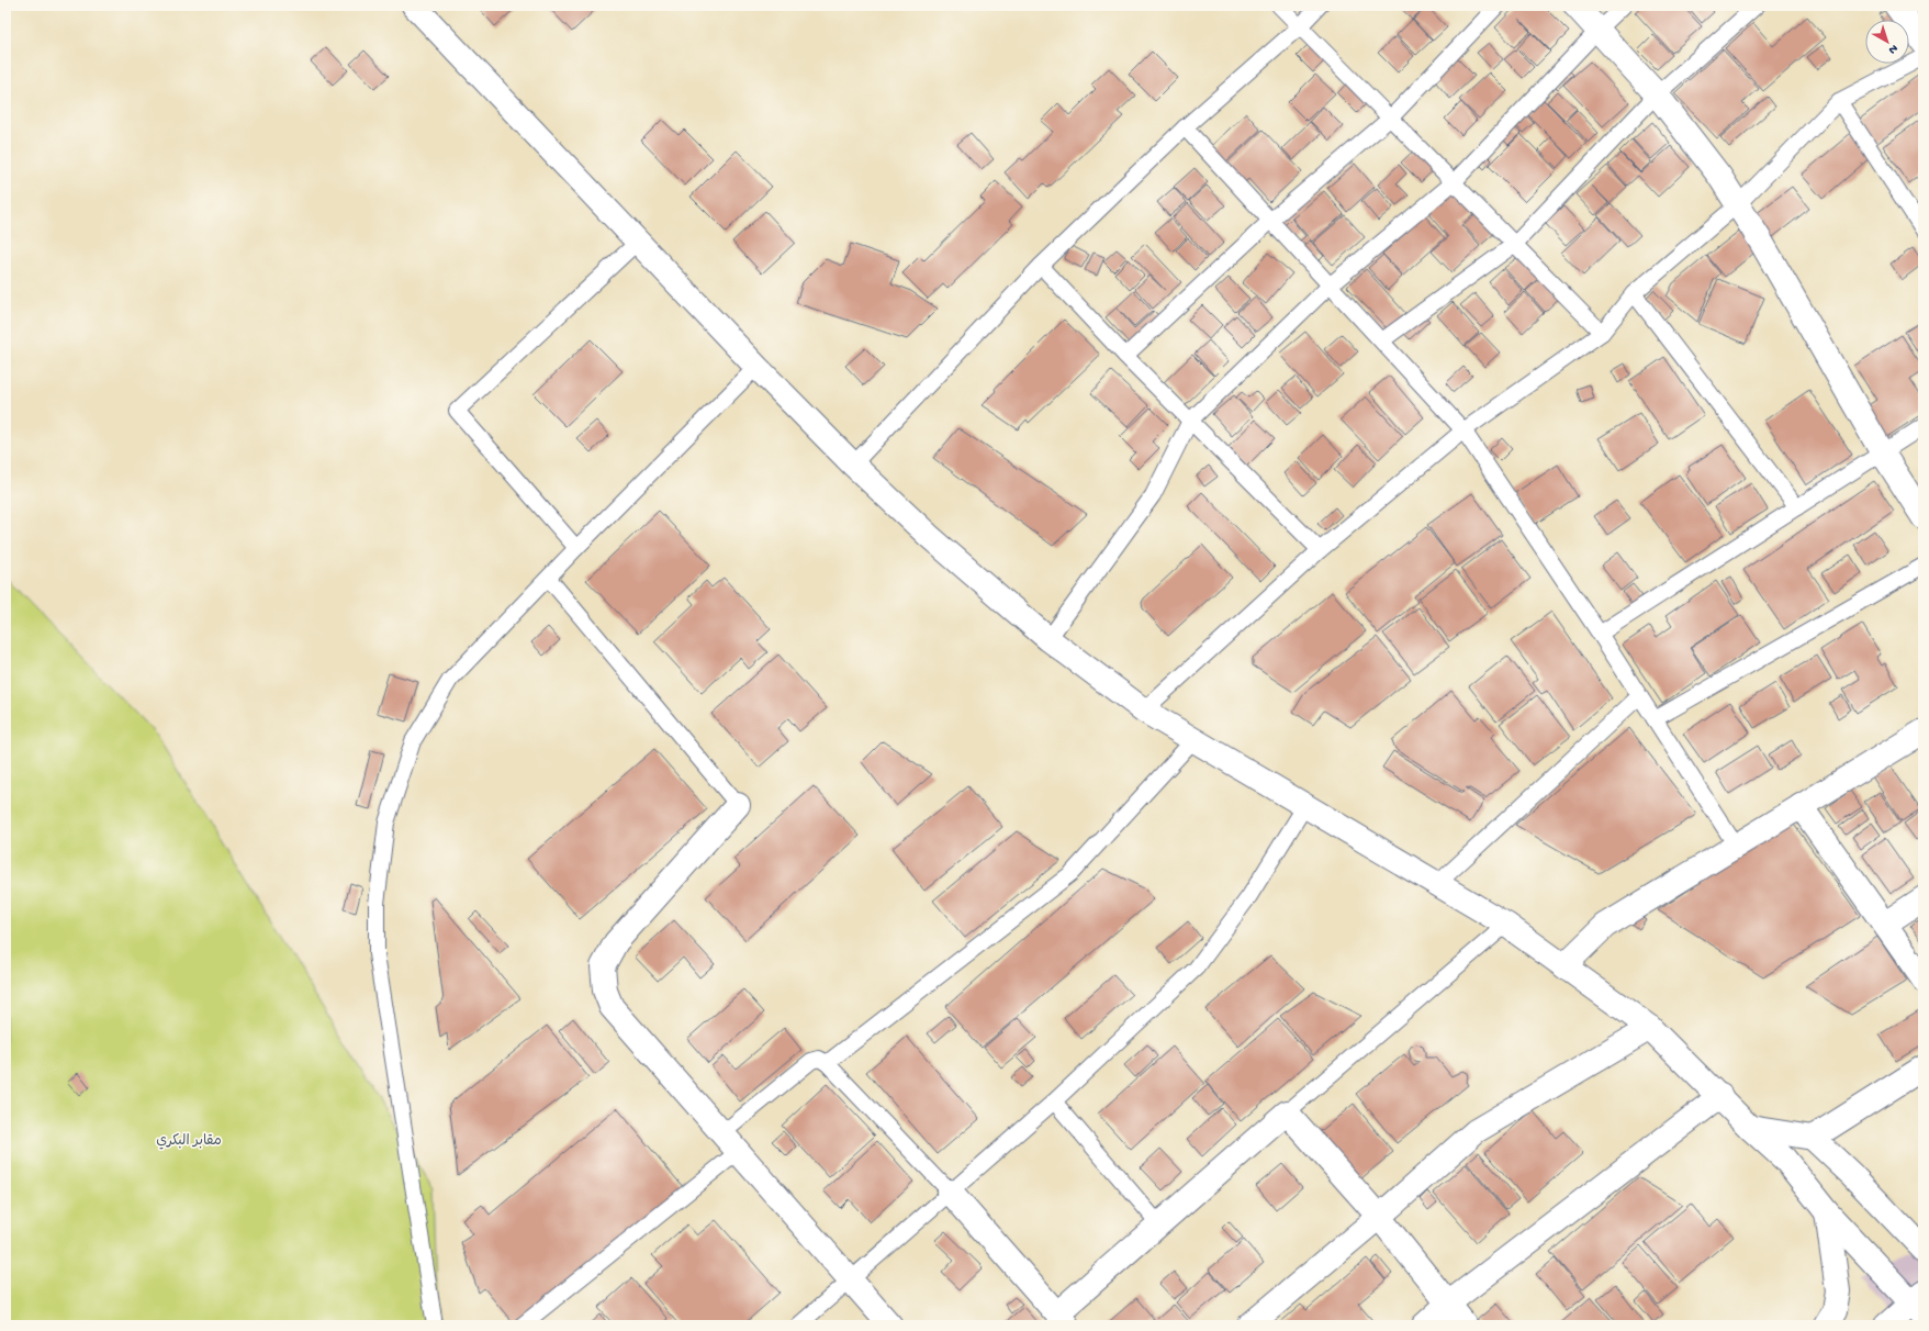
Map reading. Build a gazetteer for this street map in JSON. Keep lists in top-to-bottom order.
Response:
{
  "parks": ["مقابر البكري"],
  "north": "bottom right"
}
